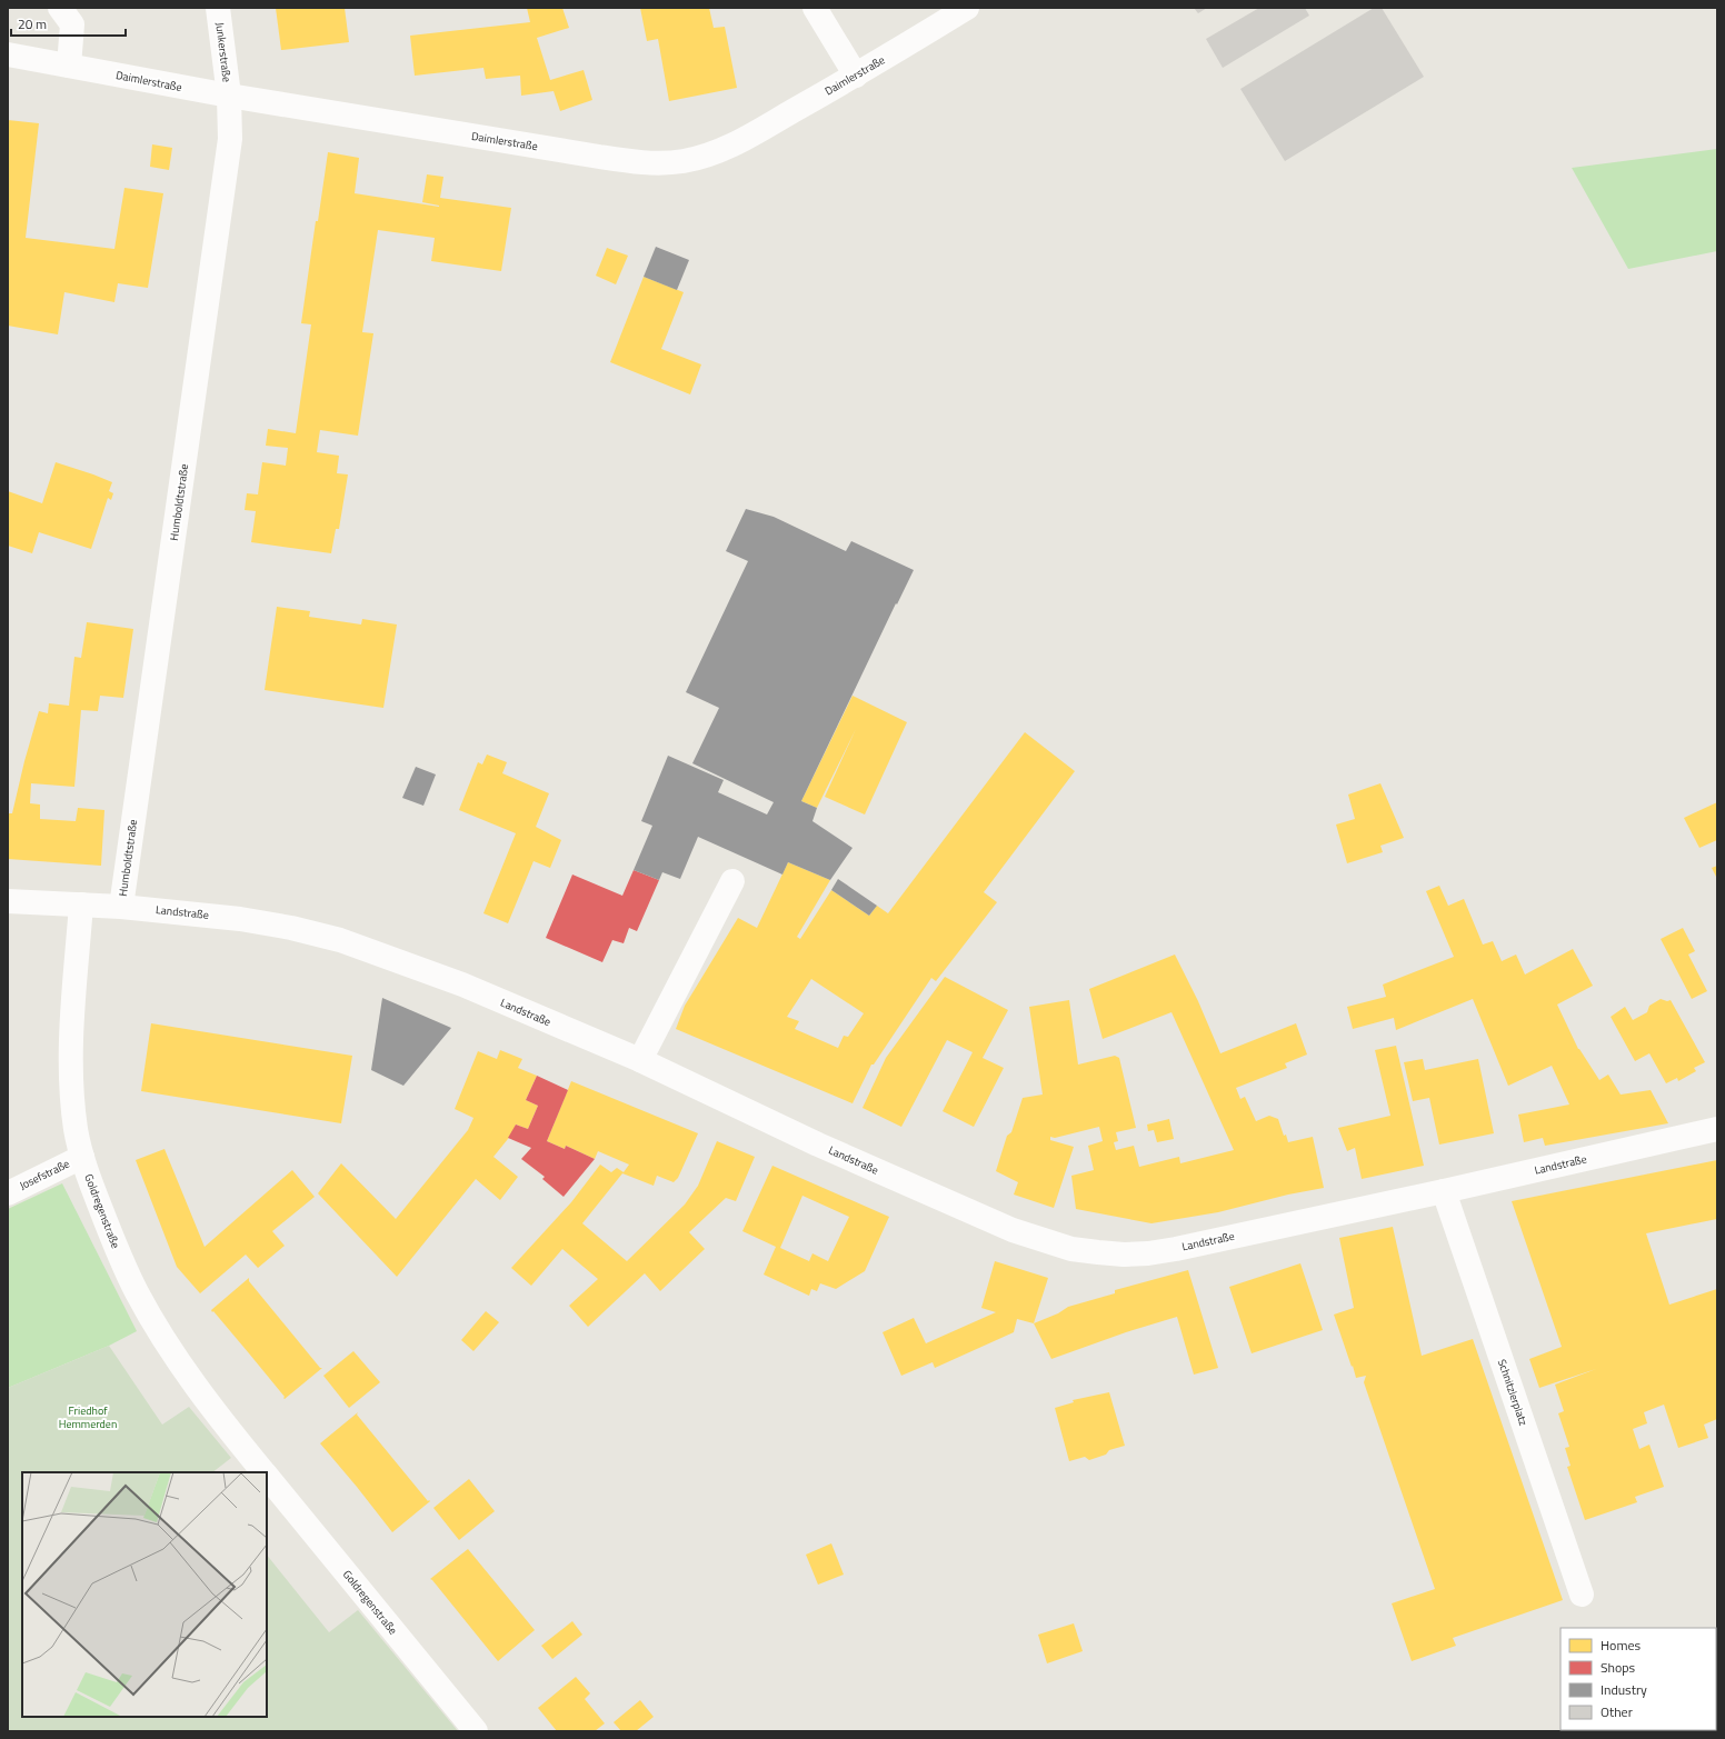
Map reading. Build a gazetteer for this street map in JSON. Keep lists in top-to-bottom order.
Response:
{
  "streets": {
    "street": [
      "Junkerstraße",
      "Daimlerstraße",
      "Humboldtstraße",
      "Landstraße",
      "Josefstraße",
      "Goldregenstraße",
      "Schnitzlerplatz"
    ]
  },
  "crossings": [
    ["Junkerstraße", "Daimlerstraße"],
    ["Junkerstraße", "Humboldtstraße"],
    ["Daimlerstraße", "Humboldtstraße"],
    ["Humboldtstraße", "Landstraße"],
    ["Landstraße", "Goldregenstraße"],
    ["Landstraße", "Schnitzlerplatz"],
    ["Josefstraße", "Goldregenstraße"]
  ],
  "parks": ["Friedhof Hemmerden"],
  "legend": [
    "Homes",
    "Shops",
    "Industry",
    "Other"
  ],
  "scale_bar": "20 m"
}
